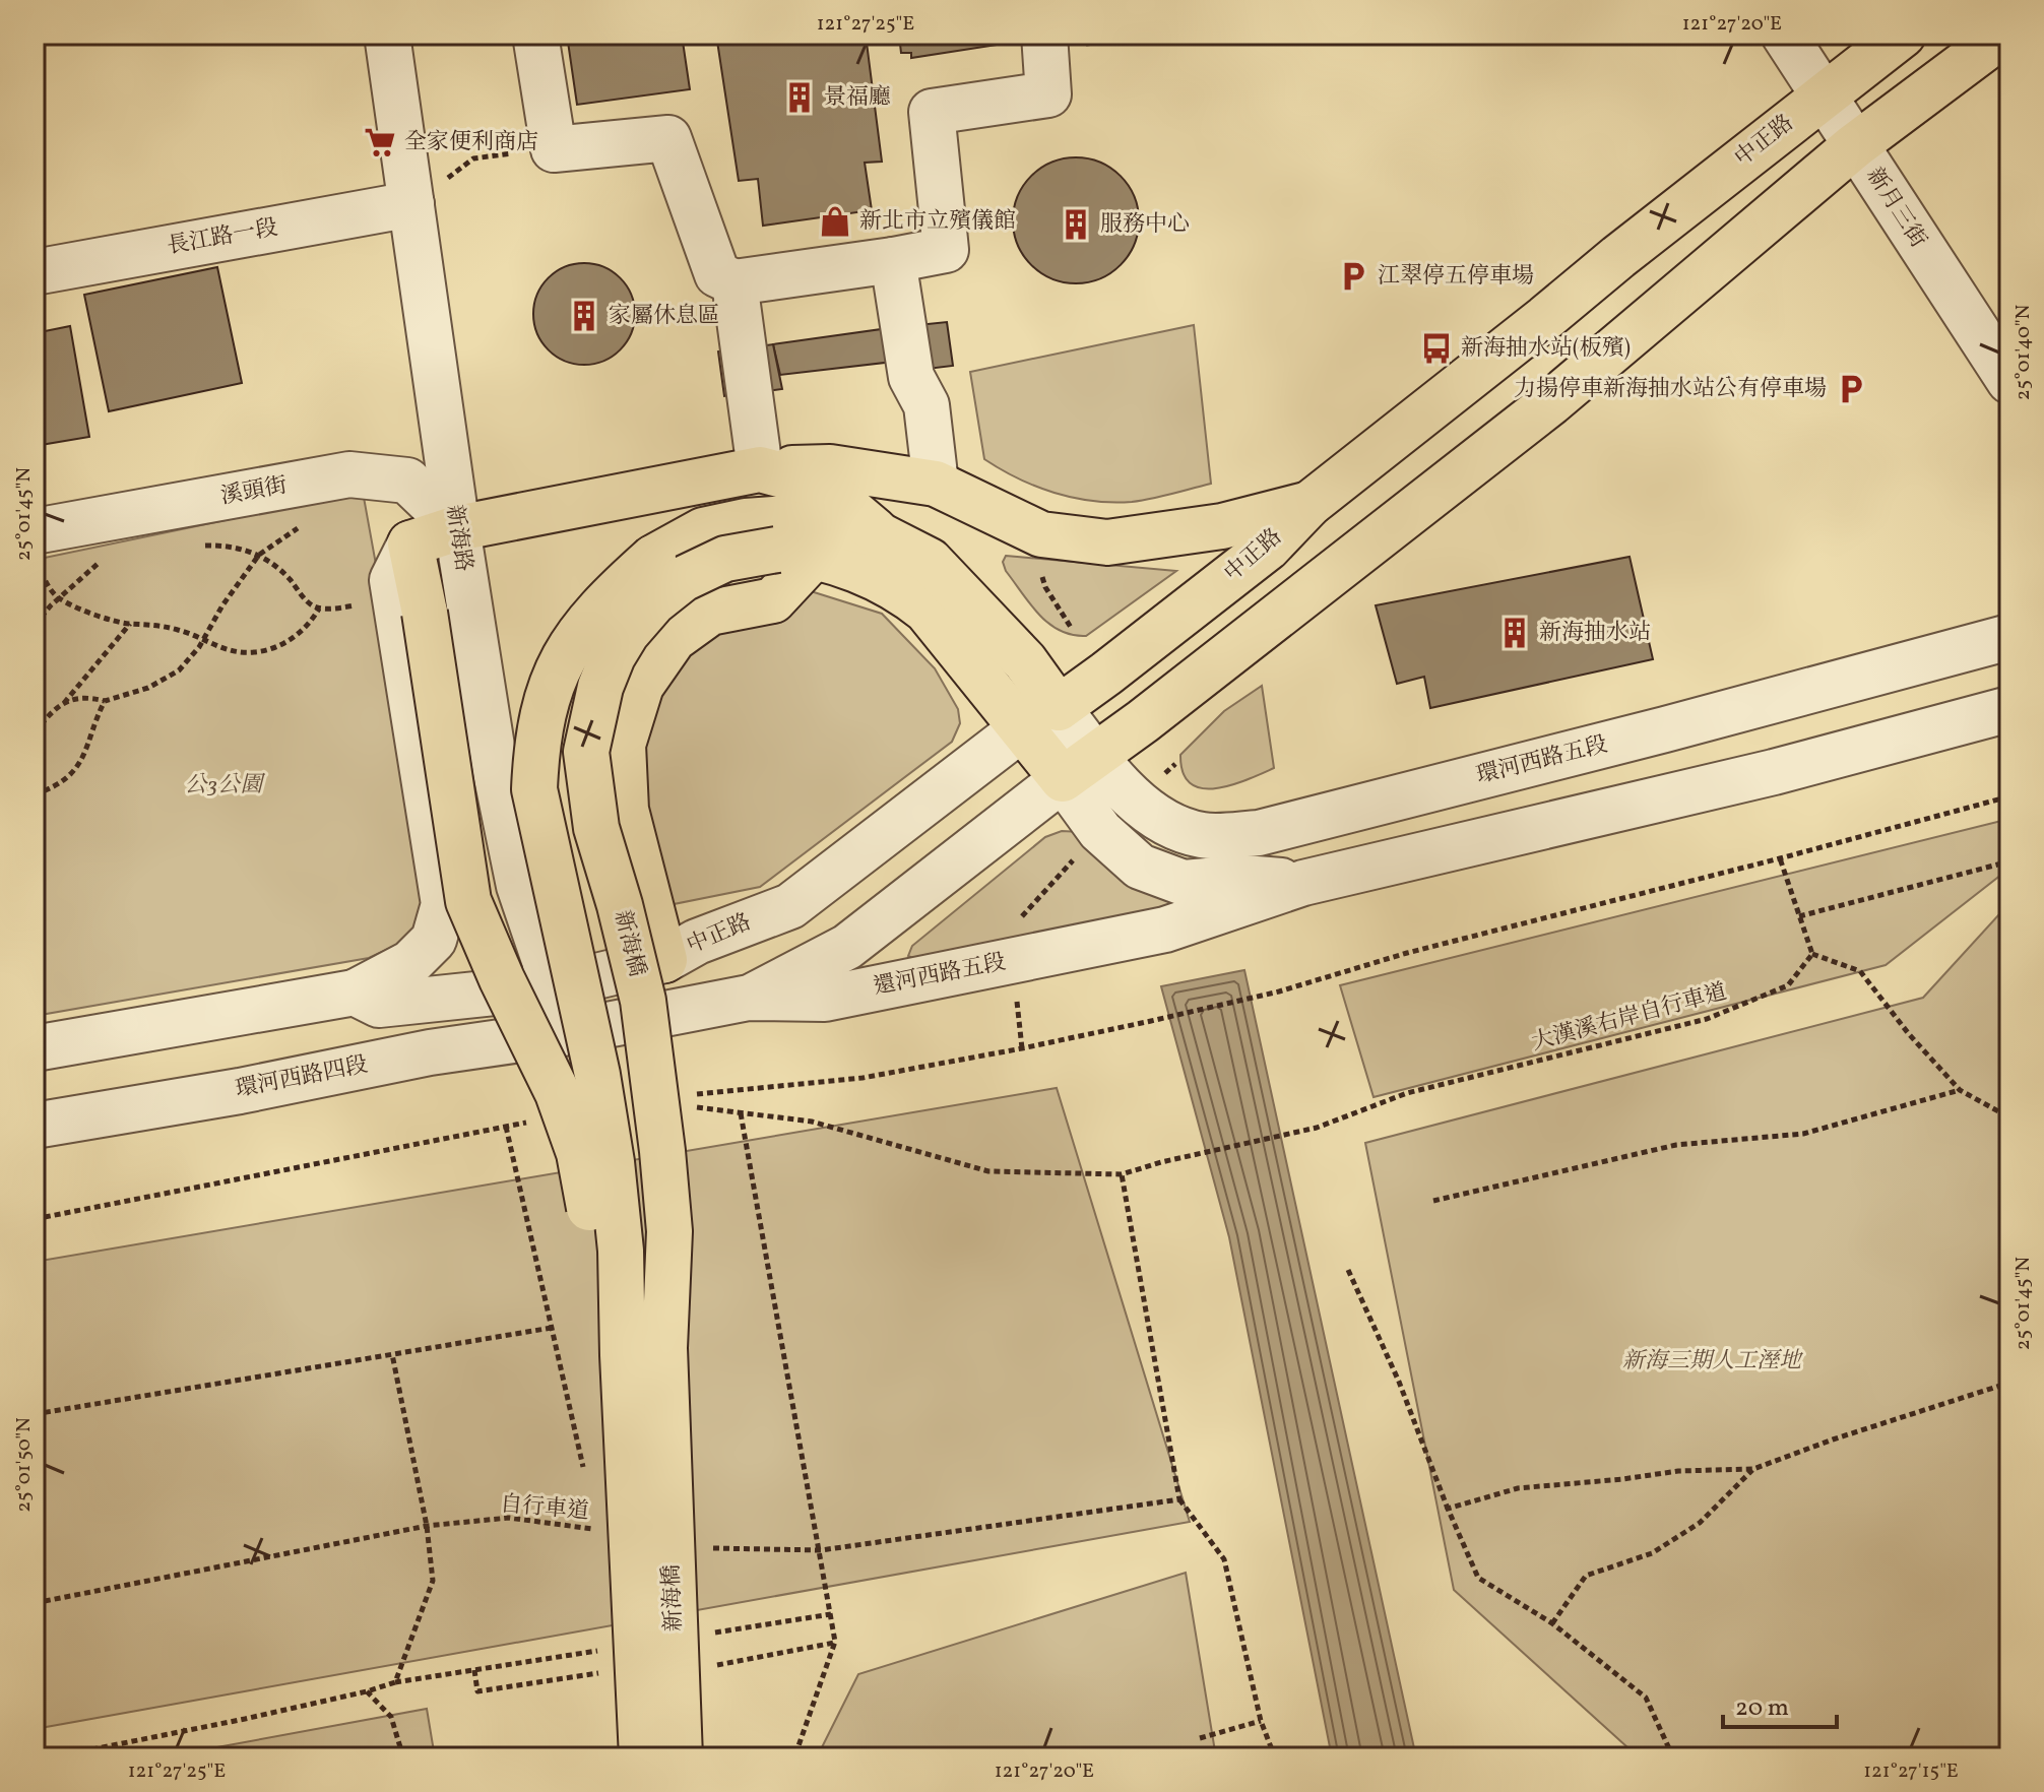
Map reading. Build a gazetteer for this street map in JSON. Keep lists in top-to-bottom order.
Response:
{
  "streets": {
    "main road": ["中正路", "新海橋"],
    "street": [
      "新月三街",
      "長江路一段",
      "溪頭街",
      "新海路",
      "環河西路五段",
      "還河西路五段",
      "環河西路四段"
    ],
    "path": ["大漢溪右岸自行車道", "自行車道"]
  },
  "crossings": [
    ["中正路", "新月三街"],
    ["中正路", "新海路"],
    ["長江路一段", "新海路"],
    ["溪頭街", "新海路"],
    ["新海路", "還河西路五段"],
    ["新海路", "環河西路四段"],
    ["還河西路五段", "環河西路四段"]
  ],
  "parks": ["公3公園", "新海三期人工溼地"],
  "places": {
    "building": [
      "景福廳",
      "服務中心",
      "家屬休息區",
      "新海抽水站"
    ],
    "supermarket": ["全家便利商店"],
    "shop": ["新北市立殯儀館"],
    "parking": ["江翠停五停車場", "力揚停車新海抽水站公有停車場"],
    "bus stop": ["新海抽水站(板殯)"]
  },
  "scale_bar": "20 m",
  "coordinates": [
    "121°27'25\"E",
    "121°27'20\"E",
    "25°01'40\"N",
    "25°01'45\"N",
    "25°01'50\"N",
    "121°27'15\"E"
  ]
}
